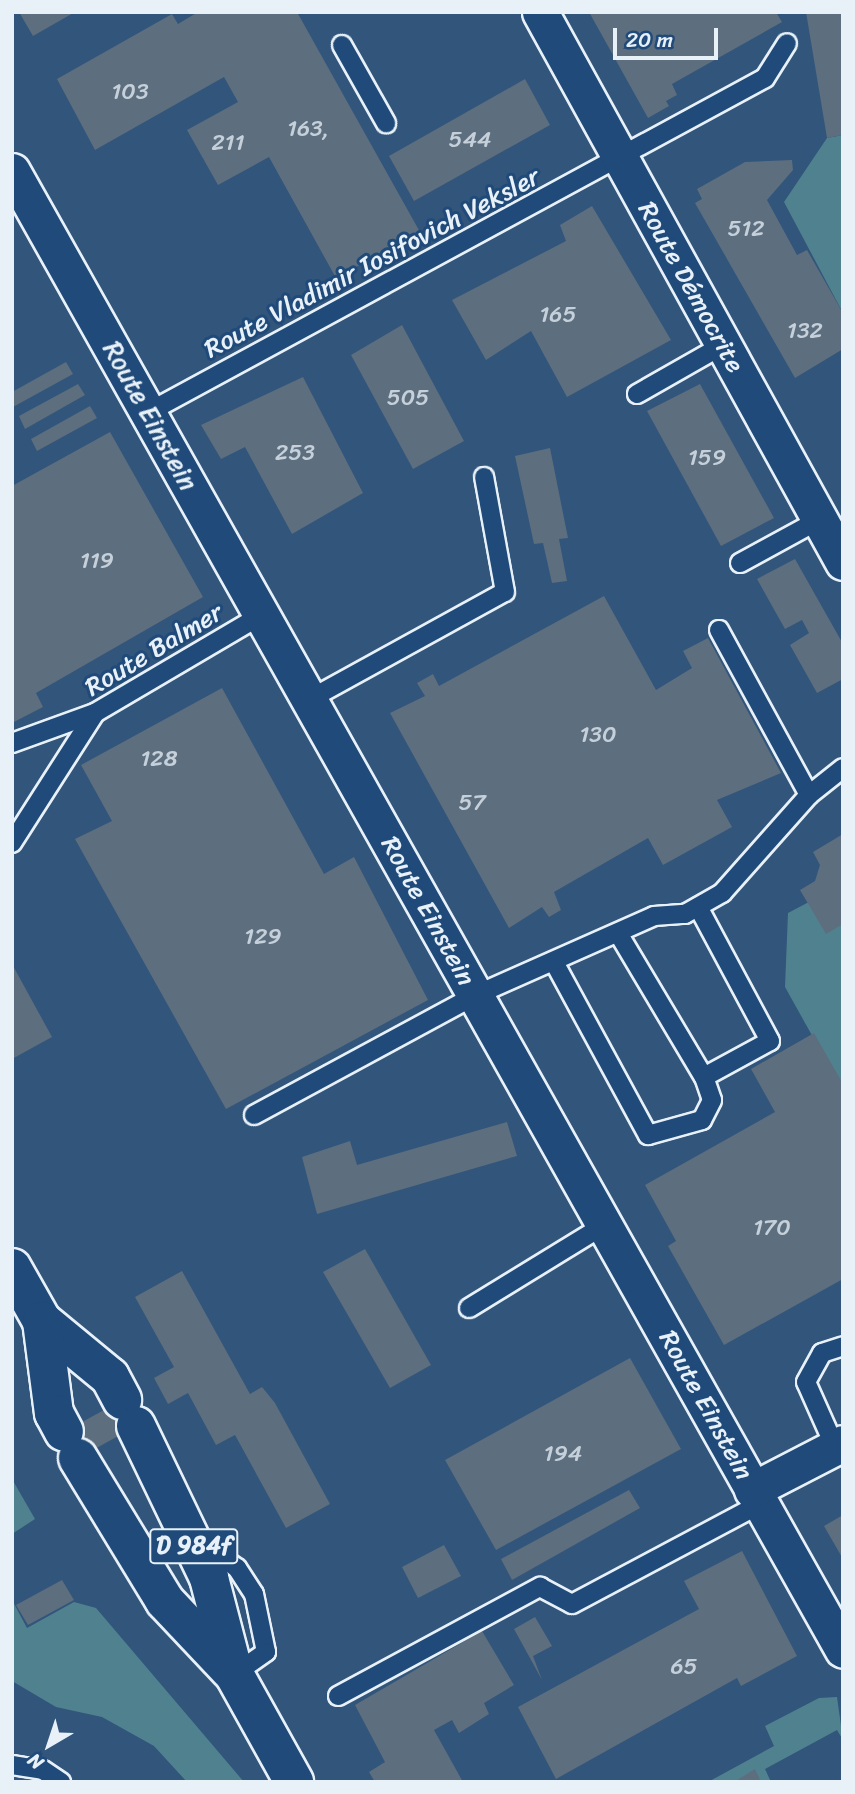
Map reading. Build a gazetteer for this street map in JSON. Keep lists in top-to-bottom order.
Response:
{
  "streets": {
    "main road": ["D 984f"],
    "street": ["Route Démocrite", "Route Einstein"],
    "lane": ["Route Vladimir Iosifovich Veksler", "Route Balmer"]
  },
  "crossings": [
    ["Route Vladimir Iosifovich Veksler", "Route Démocrite"],
    ["Route Vladimir Iosifovich Veksler", "Route Einstein"],
    ["Route Einstein", "Route Balmer"]
  ],
  "house_numbers": [
    "103",
    "163,",
    "544",
    "211",
    "512",
    "165",
    "132",
    "505",
    "253",
    "159",
    "119",
    "130",
    "128",
    "57",
    "129",
    "170",
    "194",
    "65"
  ],
  "scale_bar": "20 m",
  "north": "bottom left"
}
